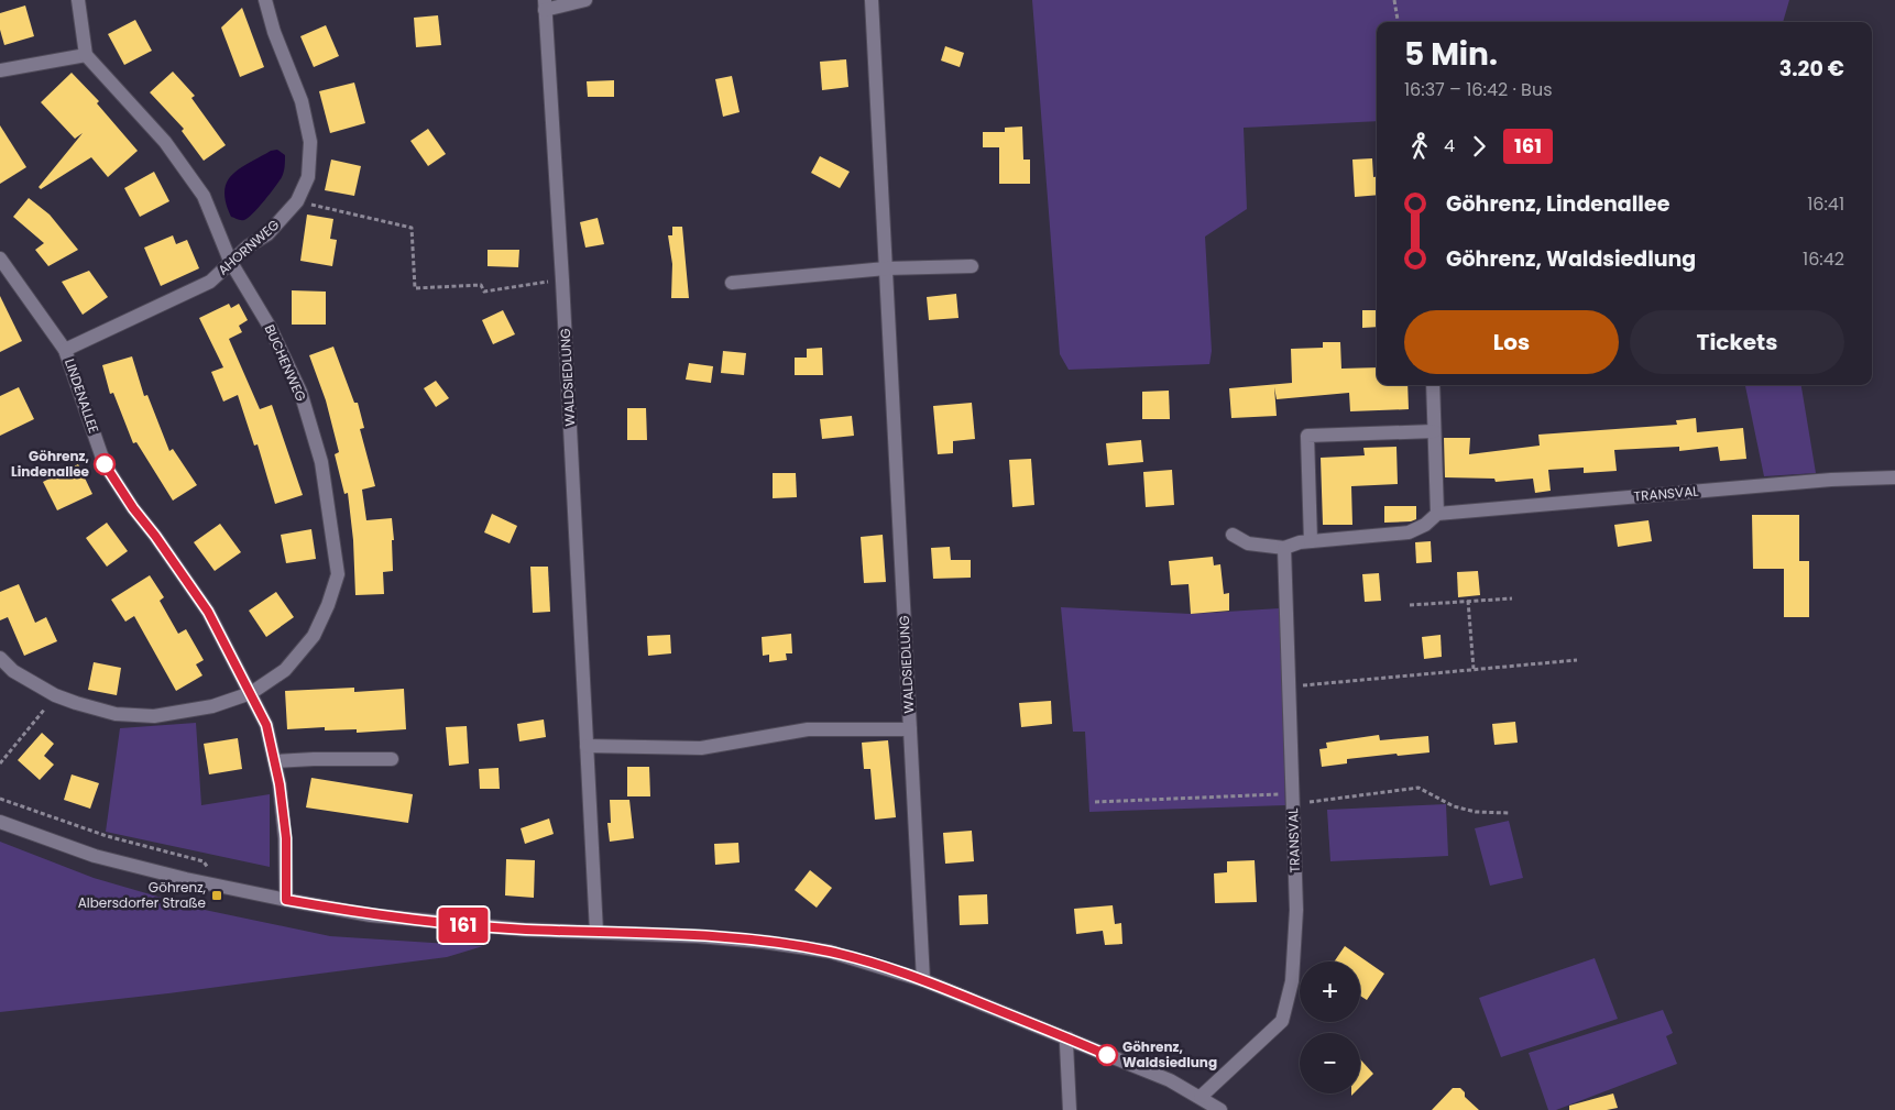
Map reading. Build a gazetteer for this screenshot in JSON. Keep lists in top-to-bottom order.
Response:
{
  "streets": {
    "street": [
      "AHORNWEG",
      "BUCHENWEG",
      "WALDSIEDLUNG",
      "LINDENALLEE",
      "TRANSVAL"
    ]
  },
  "crossings": [
    ["AHORNWEG", "BUCHENWEG"],
    ["AHORNWEG", "LINDENALLEE"],
    ["BUCHENWEG", "LINDENALLEE"]
  ],
  "places": {
    "other": ["Göhrenz, Lindenallee", "Göhrenz, Waldsiedlung"],
    "transit": ["Göhrenz, Albersdorfer Straße"]
  },
  "lines": ["bus line 161"],
  "page": {
    "on_map": "161",
    "heading": ["5 Min.", "16:37 – 16:42 · Bus", "3.20 €"],
    "legs": ["4", "161"],
    "list": [
      {
        "name": "Göhrenz, Lindenallee",
        "value": "16:41"
      },
      {
        "name": "Göhrenz, Waldsiedlung",
        "value": "16:42"
      }
    ],
    "buttons": ["Los", "Tickets"],
    "map_buttons": ["+", "−"]
  }
}
